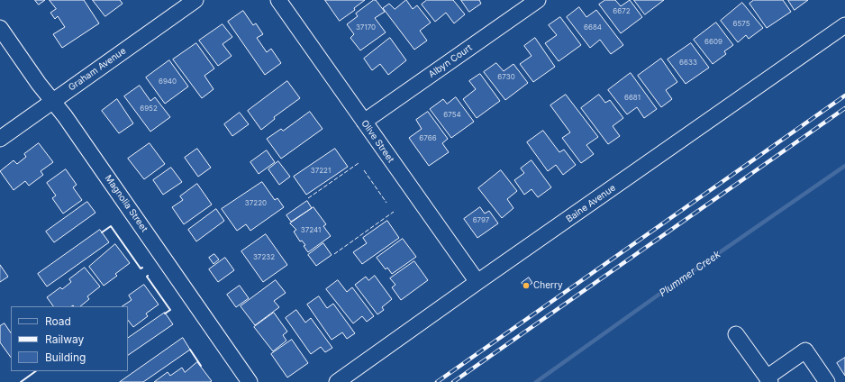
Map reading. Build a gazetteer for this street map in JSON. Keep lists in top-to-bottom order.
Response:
{
  "streets": {
    "street": [
      "Albyn Court",
      "Graham Avenue",
      "Olive Street",
      "Magnolia Street",
      "Baine Avenue"
    ]
  },
  "crossings": [
    ["Albyn Court", "Olive Street"],
    ["Graham Avenue", "Magnolia Street"],
    ["Olive Street", "Baine Avenue"]
  ],
  "water": ["Plummer Creek"],
  "places": ["Cherry"],
  "house_numbers": [
    "6672",
    "6575",
    "37170",
    "6684",
    "6609",
    "6633",
    "6730",
    "6940",
    "6681",
    "6952",
    "6754",
    "6766",
    "37221",
    "37220",
    "6797",
    "37241",
    "37232"
  ],
  "legend": ["Road", "Railway", "Building"]
}
